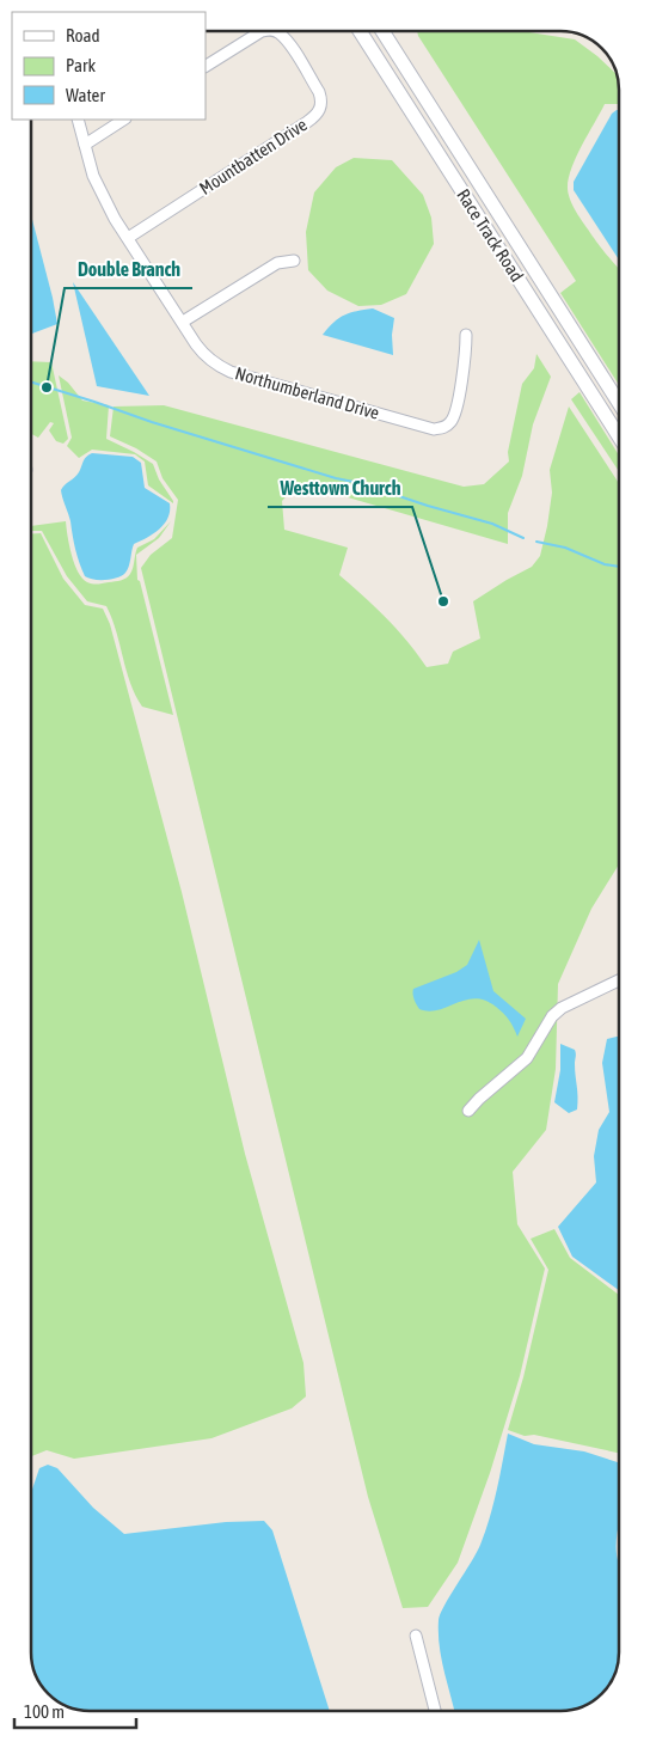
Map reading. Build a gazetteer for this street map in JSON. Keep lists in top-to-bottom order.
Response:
{
  "streets": {
    "main road": ["Race Track Road"],
    "street": ["Mountbatten Drive", "Northumberland Drive"]
  },
  "crossings": [
    ["Mountbatten Drive", "Northumberland Drive"]
  ],
  "places": ["Double Branch", "Westtown Church"],
  "legend": ["Road", "Park", "Water"],
  "scale_bar": "100 m"
}
